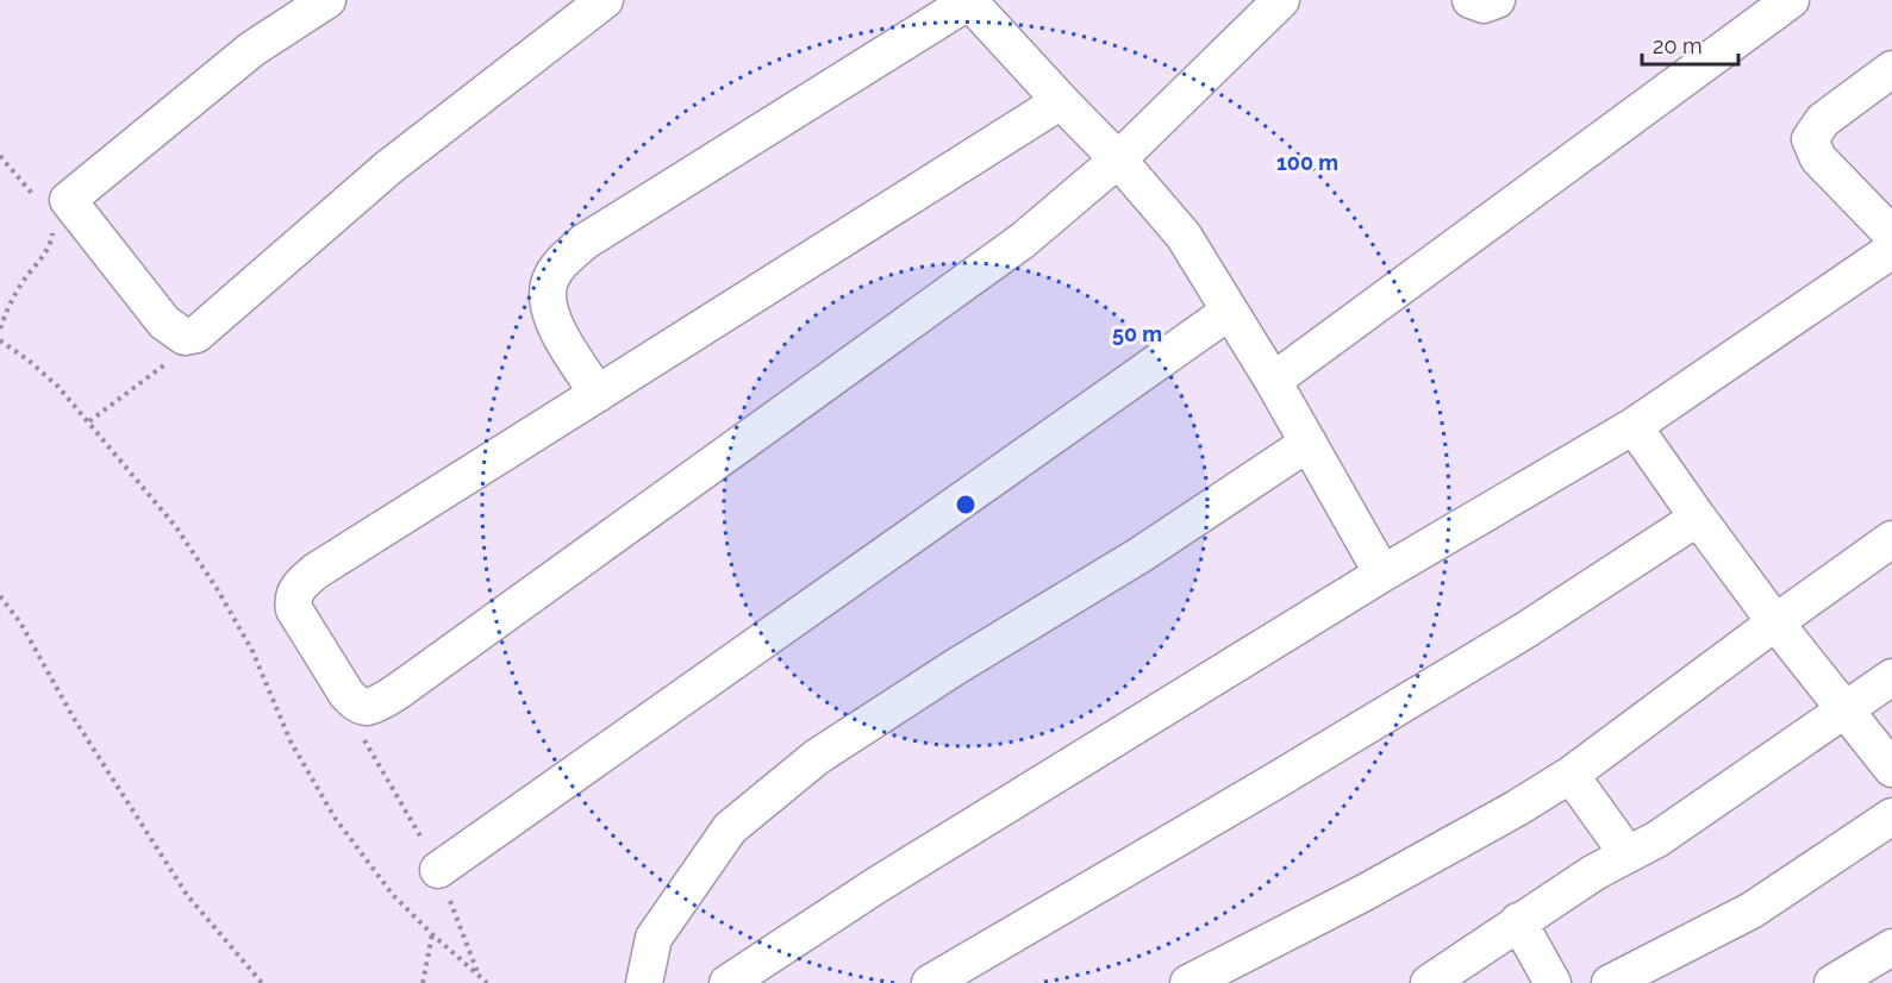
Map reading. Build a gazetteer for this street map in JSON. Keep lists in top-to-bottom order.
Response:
{
  "scale_bar": "20 m",
  "rings": ["100 m", "50 m"]
}
